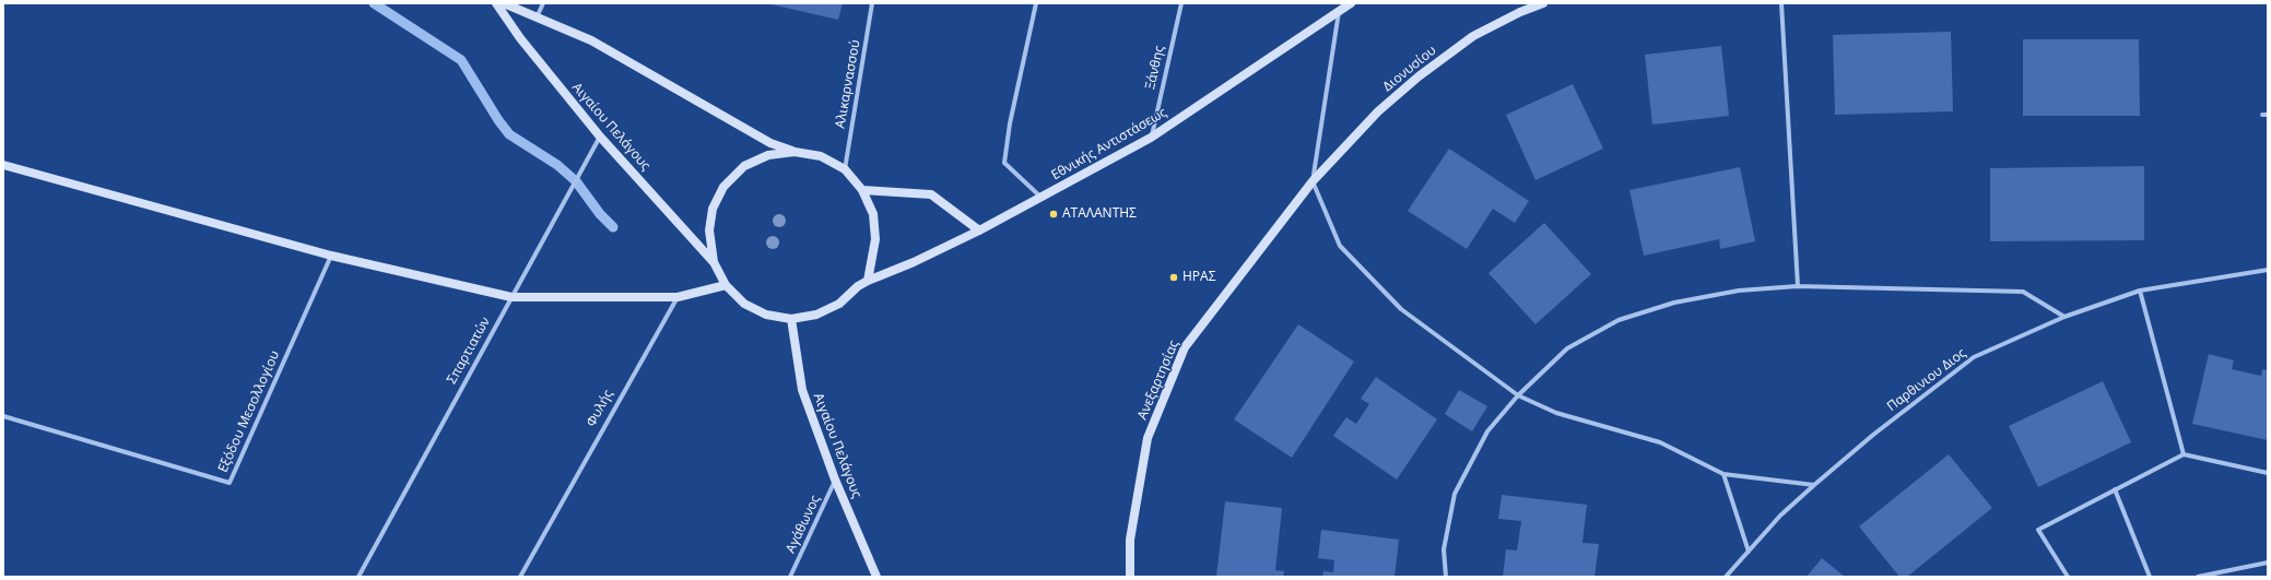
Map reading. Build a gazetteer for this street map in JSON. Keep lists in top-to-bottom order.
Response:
{
  "streets": {
    "street": [
      "Ξάνθης",
      "Διονυσίου",
      "Αλικαρνασσού",
      "Αιγαίου Πελάγους",
      "Εθνικής Αντιστάσεως",
      "Σπαρτιατών",
      "Ανεξαρτησίας",
      "Παρθινιου Διος",
      "Φυλής",
      "Εξόδου Μεσολλογίου",
      "Αγάθωνος"
    ]
  },
  "crossings": [
    ["Ξάνθης", "Εθνικής Αντιστάσεως"],
    ["Διονυσίου", "Ανεξαρτησίας"],
    ["Αιγαίου Πελάγους", "Εθνικής Αντιστάσεως"],
    ["Αιγαίου Πελάγους", "Σπαρτιατών"],
    ["Αιγαίου Πελάγους", "Αγάθωνος"]
  ],
  "places": ["ΑΤΑΛΑΝΤΗΣ", "ΗΡΑΣ"]
}
